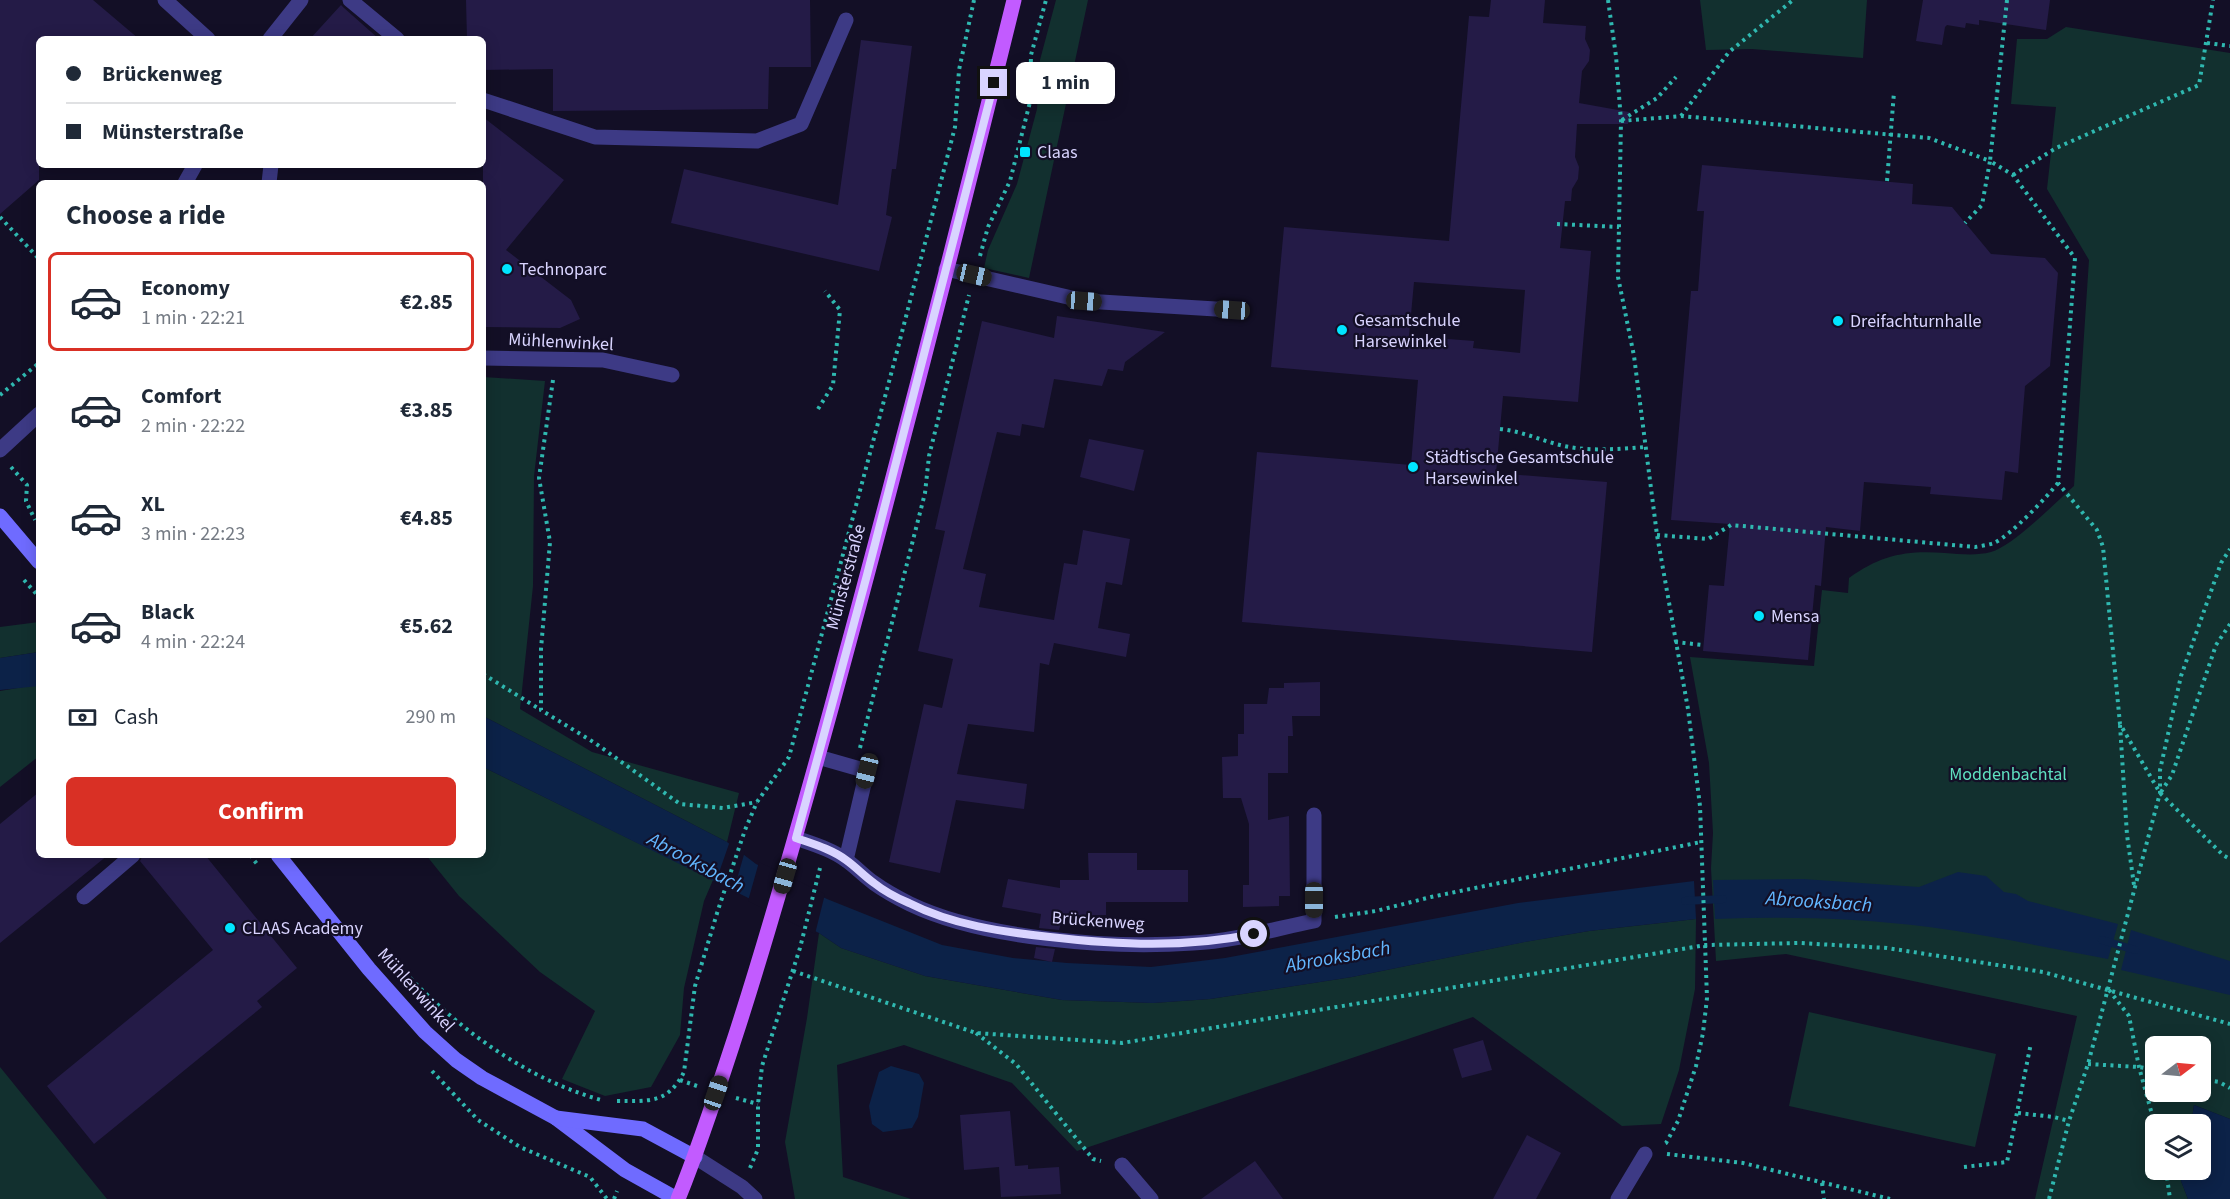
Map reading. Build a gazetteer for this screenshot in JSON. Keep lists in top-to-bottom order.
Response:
{
  "streets": {
    "main road": ["Münsterstraße"],
    "street": ["Mühlenwinkel", "Brückenweg"]
  },
  "crossings": [
    ["Mühlenwinkel", "Münsterstraße"],
    ["Münsterstraße", "Brückenweg"]
  ],
  "water": ["Abrooksbach"],
  "parks": ["Moddenbachtal"],
  "places": {
    "transit": ["Claas"],
    "other": [
      "Technoparc",
      "Dreifachturnhalle",
      "Gesamtschule Harsewinkel",
      "Städtische Gesamtschule Harsewinkel",
      "Mensa",
      "CLAAS Academy"
    ]
  },
  "north": "right",
  "page": {
    "banner": ["Brückenweg", "Münsterstraße"],
    "bubble": "1 min",
    "heading": "Choose a ride",
    "list": [
      {
        "name": "Economy",
        "note": "1 min · 22:21",
        "value": "€2.85"
      },
      {
        "name": "Comfort",
        "note": "2 min · 22:22",
        "value": "€3.85"
      },
      {
        "name": "XL",
        "note": "3 min · 22:23",
        "value": "€4.85"
      },
      {
        "name": "Black",
        "note": "4 min · 22:24",
        "value": "€5.62"
      }
    ],
    "pay": ["Cash", "290 m"],
    "buttons": "Confirm"
  }
}
